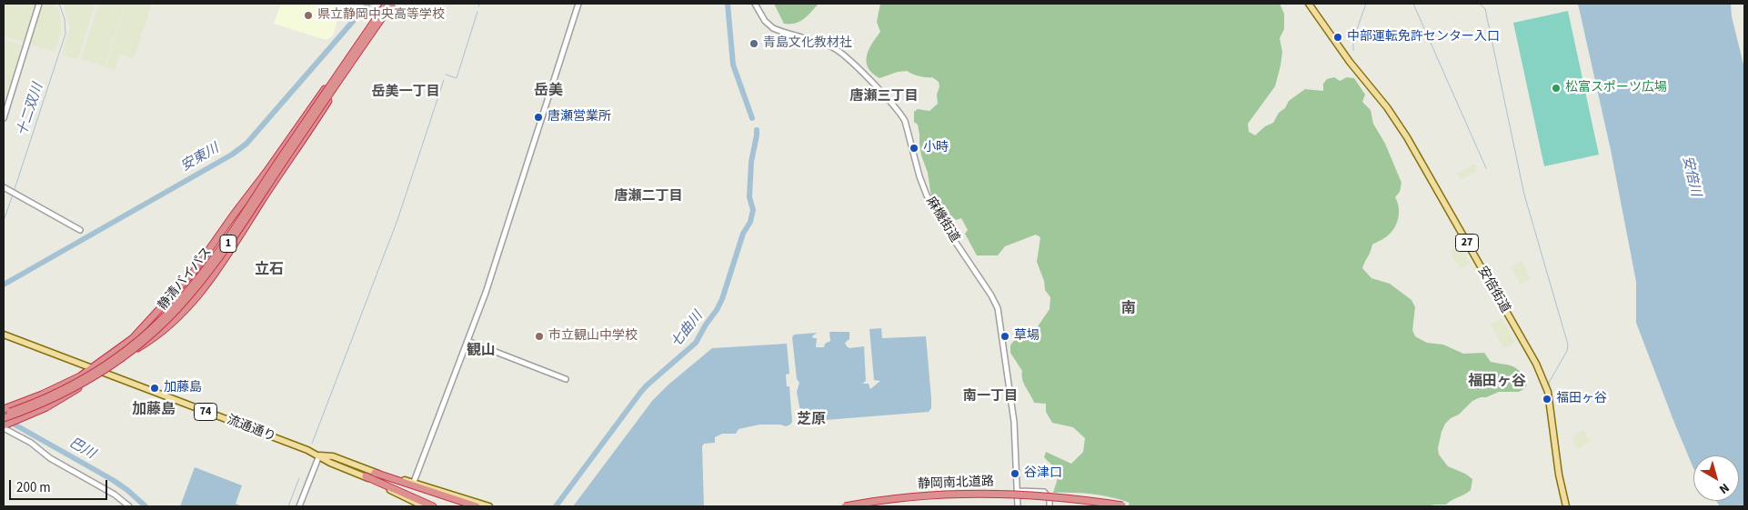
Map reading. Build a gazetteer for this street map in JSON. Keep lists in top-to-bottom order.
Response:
{
  "streets": {
    "highway": [
      "1",
      "静清バイパス",
      "74",
      "静岡南北道路"
    ],
    "main road": ["27", "安倍街道", "流通通り"],
    "street": ["麻機街道"]
  },
  "crossings": [
    ["1", "静清バイパス"],
    ["1", "流通通り"],
    ["74", "流通通り"]
  ],
  "districts": [
    "岳美",
    "岳美一丁目",
    "唐瀬三丁目",
    "唐瀬二丁目",
    "立石",
    "南",
    "観山",
    "福田ヶ谷",
    "南一丁目",
    "加藤島",
    "芝原"
  ],
  "water": [
    "十二双川",
    "安東川",
    "安倍川",
    "七曲川",
    "巴川"
  ],
  "places": [
    "県立静岡中央高等学校",
    "中部運転免許センター入口",
    "青島文化教材社",
    "松富スポーツ広場",
    "唐瀬営業所",
    "小時",
    "市立観山中学校",
    "草場",
    "加藤島",
    "福田ヶ谷",
    "谷津口"
  ],
  "scale_bar": "200 m",
  "north": "bottom right"
}
